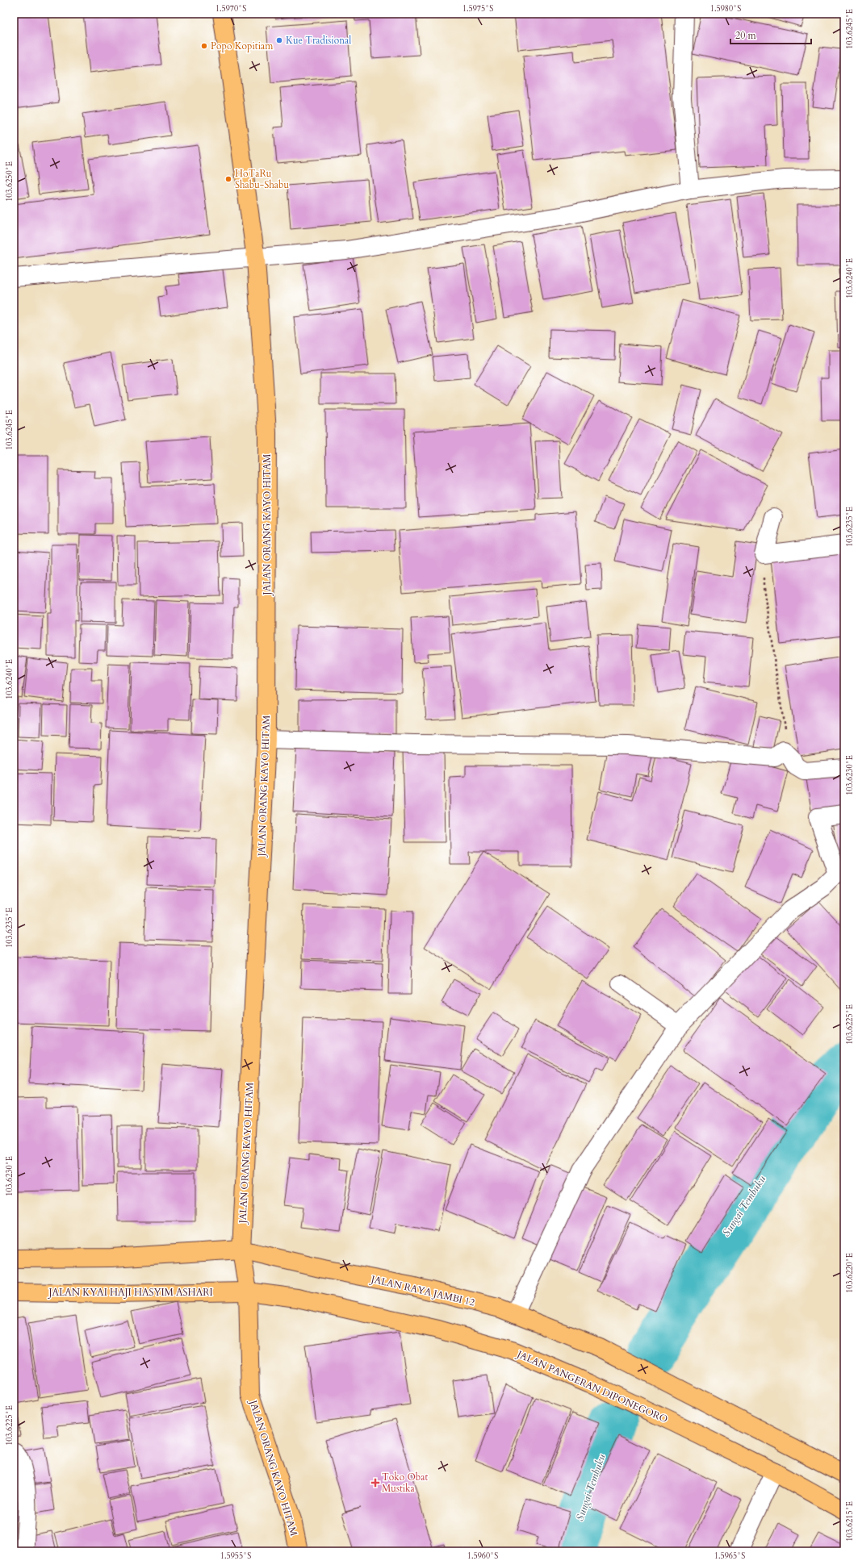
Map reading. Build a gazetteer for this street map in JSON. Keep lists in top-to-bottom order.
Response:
{
  "streets": {
    "main road": [
      "JALAN ORANG KAYO HITAM",
      "JALAN RAYA JAMBI 12",
      "JALAN KYAI HAJI HASYIM ASHARI",
      "JALAN PANGERAN DIPONEGORO"
    ]
  },
  "crossings": [
    ["JALAN ORANG KAYO HITAM", "JALAN RAYA JAMBI 12"],
    ["JALAN ORANG KAYO HITAM", "JALAN KYAI HAJI HASYIM ASHARI"],
    ["JALAN ORANG KAYO HITAM", "JALAN PANGERAN DIPONEGORO"],
    ["JALAN KYAI HAJI HASYIM ASHARI", "JALAN PANGERAN DIPONEGORO"]
  ],
  "water": ["Sungai Tembuku"],
  "places": {
    "other": ["Kue Tradisional", "Popo Kopitiam", "HoTaRu Shabu-Shabu"],
    "health": ["Toko Obat Mustika"]
  },
  "scale_bar": "20 m",
  "coordinates": [
    "1.5970°S",
    "1.5975°S",
    "1.5980°S",
    "103.6245°E",
    "103.6250°E",
    "103.6240°E",
    "103.6235°E",
    "103.6230°E",
    "103.6225°E",
    "103.6220°E",
    "103.6215°E",
    "1.5955°S",
    "1.5960°S",
    "1.5965°S"
  ]
}
